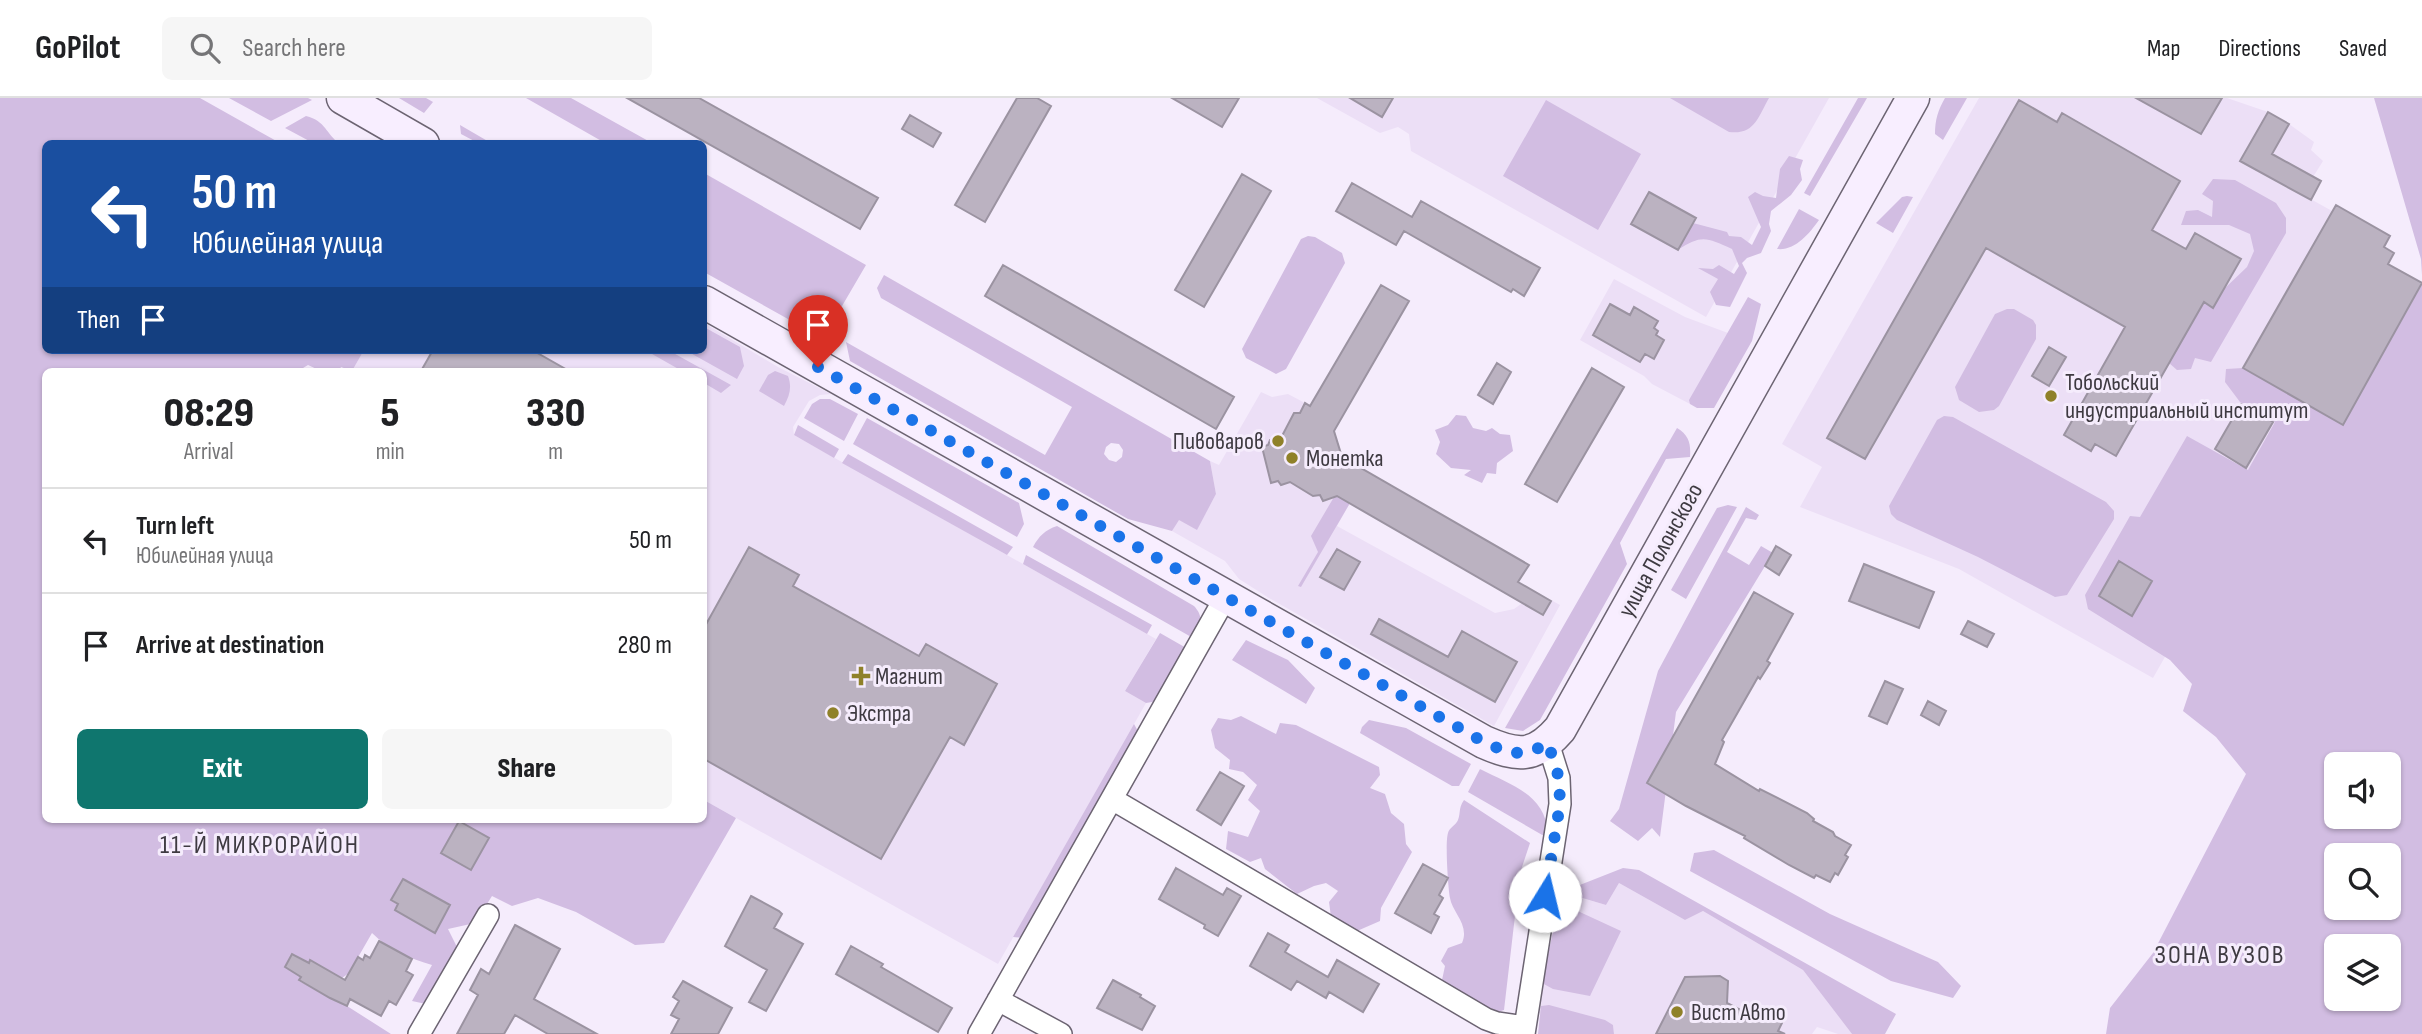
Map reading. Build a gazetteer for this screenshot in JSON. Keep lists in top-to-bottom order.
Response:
{
  "streets": {
    "main road": ["улица Полонского"]
  },
  "districts": ["11-Й МИКРОРАЙОН", "ЗОНА ВУЗОВ"],
  "places": {
    "other": [
      "Тобольский индустриальный институт",
      "Пивоваров",
      "Монетка",
      "Экстра",
      "Вист Авто"
    ],
    "health": ["Магнит"]
  },
  "page": {
    "header": "GoPilot",
    "search": "Search here",
    "nav": ["Map", "Directions", "Saved"],
    "turn": ["50 m", "Юбилейная улица"],
    "then": "Then",
    "eta": [
      "08:29",
      "Arrival",
      "5",
      "min",
      "330",
      "m"
    ],
    "list": [
      {
        "name": "Turn left",
        "note": "Юбилейная улица",
        "value": "50 m"
      },
      {
        "name": "Arrive at destination",
        "value": "280 m"
      }
    ],
    "buttons": ["Exit", "Share"]
  }
}
